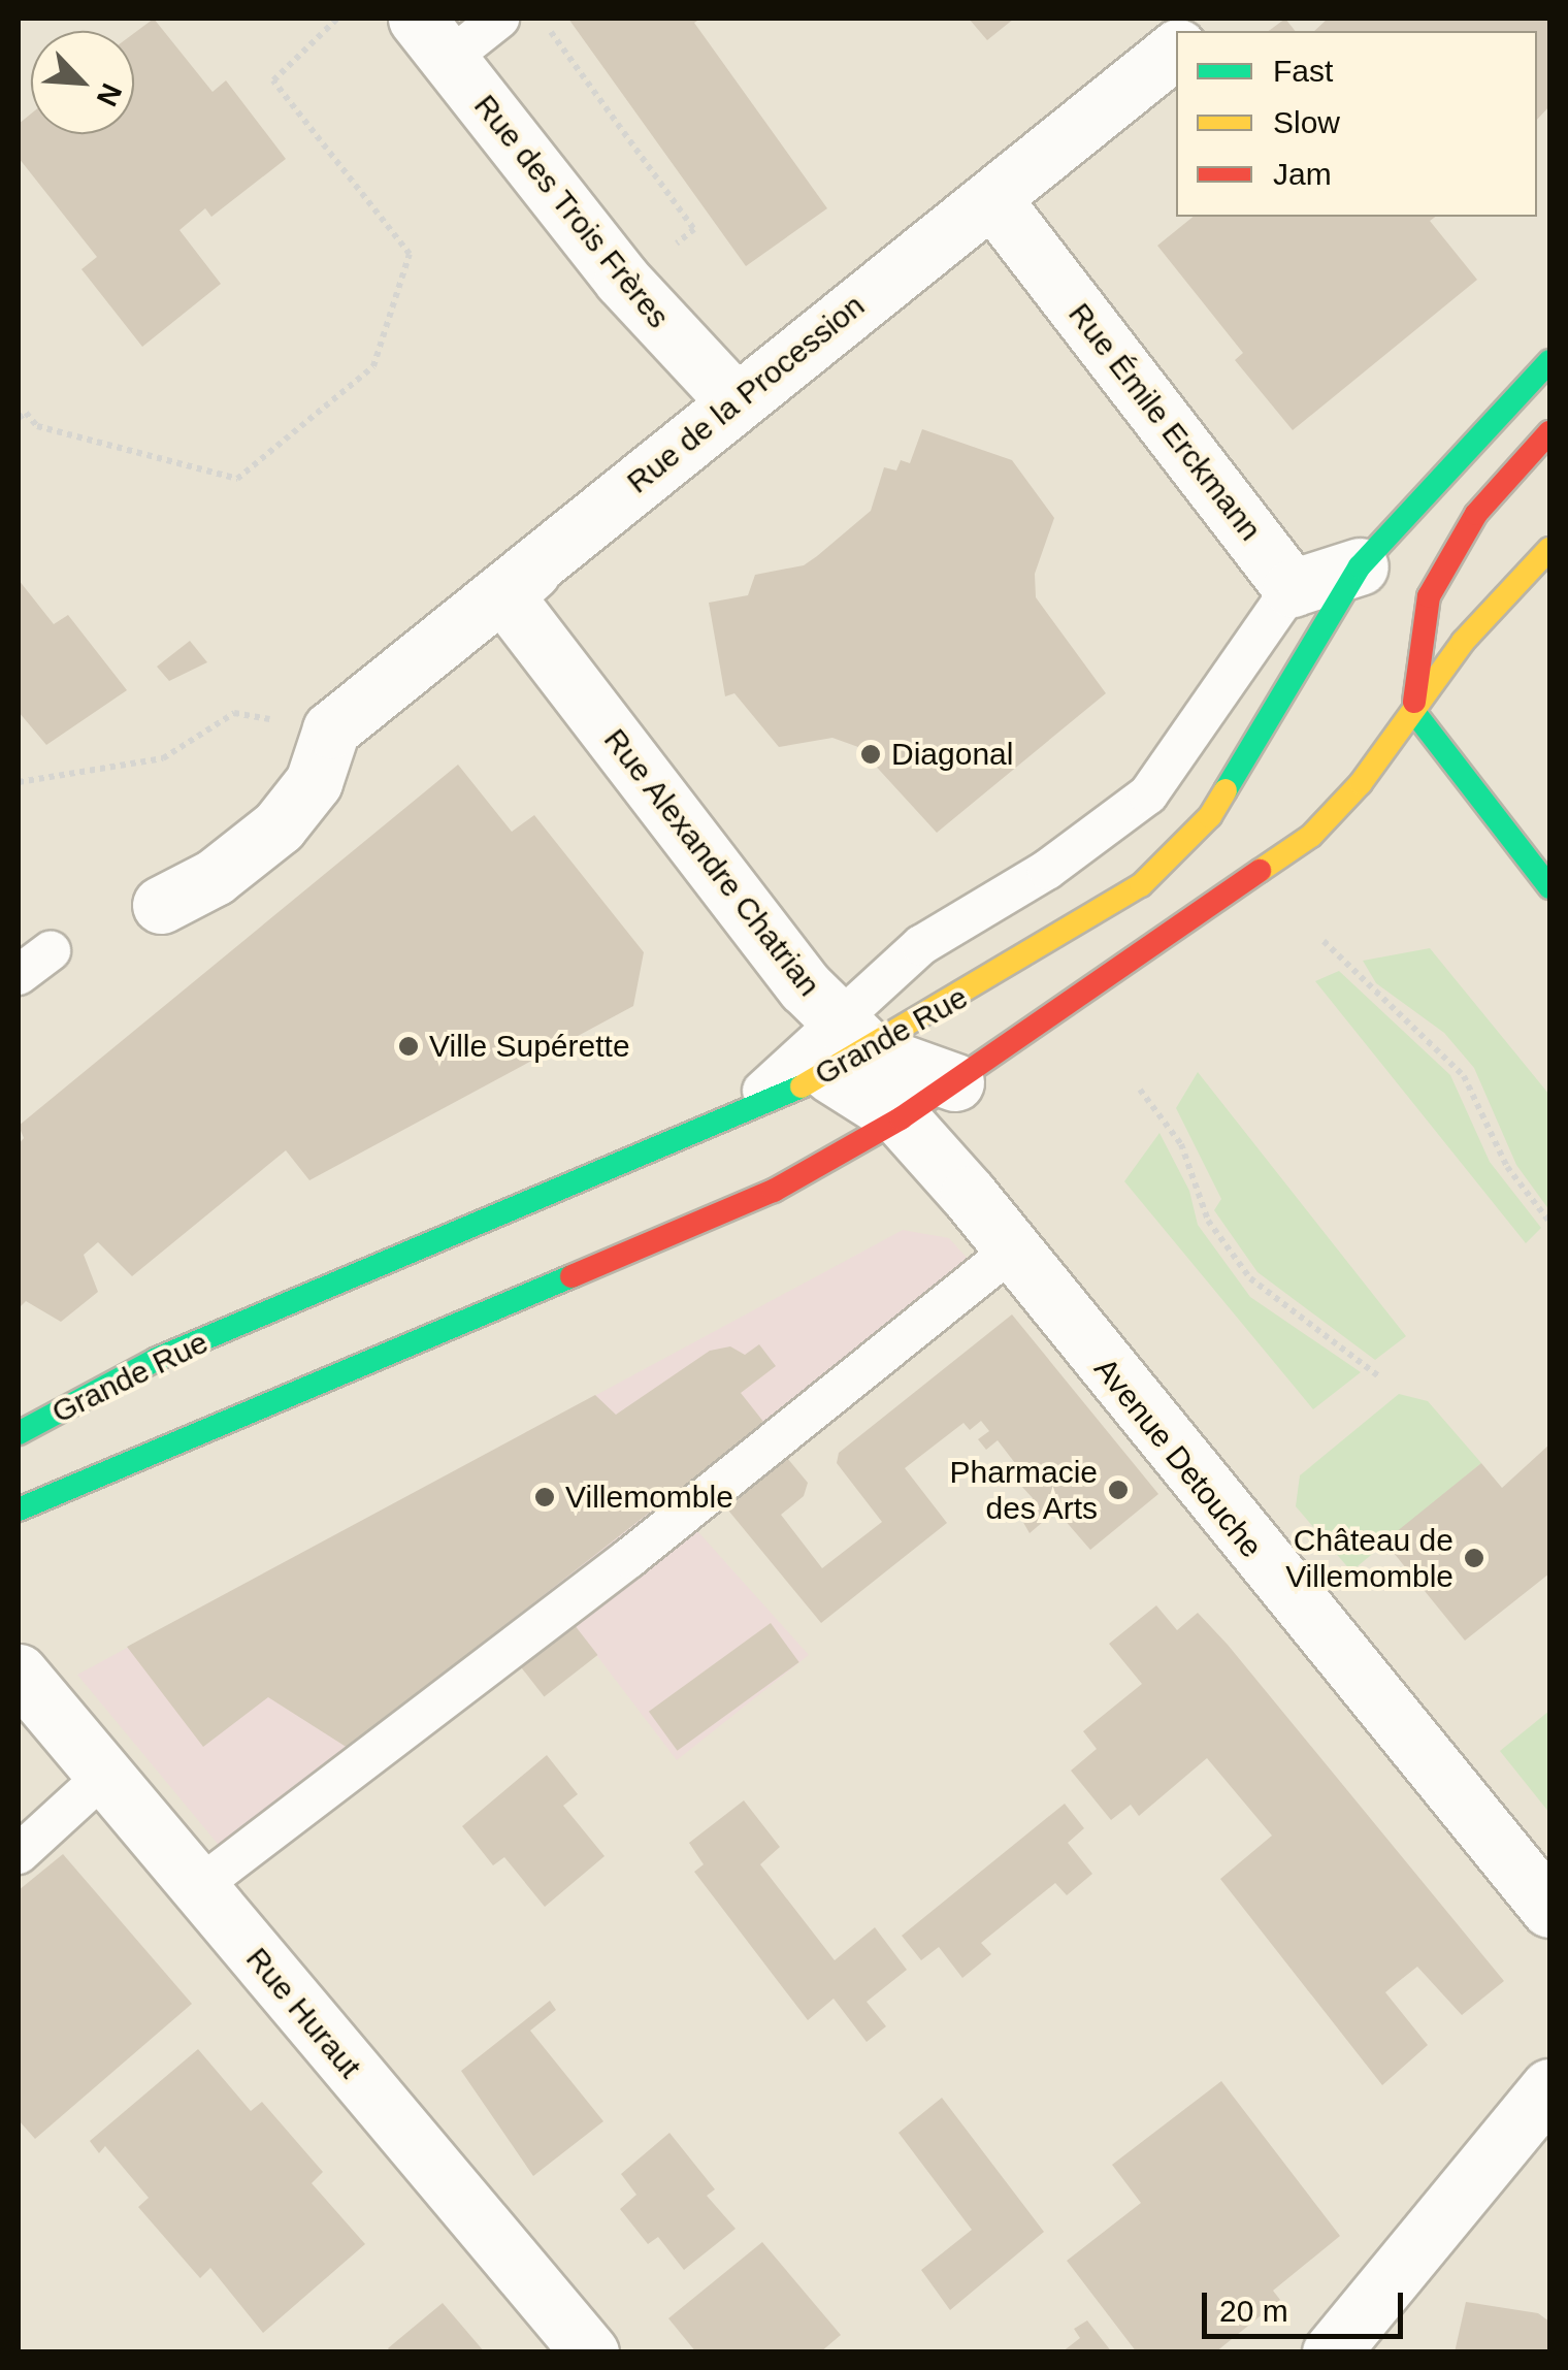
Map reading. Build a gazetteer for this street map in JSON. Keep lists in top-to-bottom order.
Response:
{
  "streets": {
    "main road": ["Grande Rue"],
    "street": [
      "Rue des Trois Frères",
      "Rue de la Procession",
      "Rue Émile Erckmann",
      "Rue Alexandre Chatrian",
      "Avenue Detouche",
      "Rue Huraut"
    ]
  },
  "crossings": [
    ["Rue des Trois Frères", "Rue de la Procession"],
    ["Rue de la Procession", "Rue Émile Erckmann"],
    ["Rue de la Procession", "Rue Alexandre Chatrian"],
    ["Rue Alexandre Chatrian", "Grande Rue"],
    ["Rue Alexandre Chatrian", "Avenue Detouche"],
    ["Grande Rue", "Avenue Detouche"]
  ],
  "places": [
    "Diagonal",
    "Ville Supérette",
    "Pharmacie des Arts",
    "Villemomble",
    "Château de Villemomble"
  ],
  "legend": ["Fast", "Slow", "Jam"],
  "scale_bar": "20 m",
  "north": "bottom right"
}
